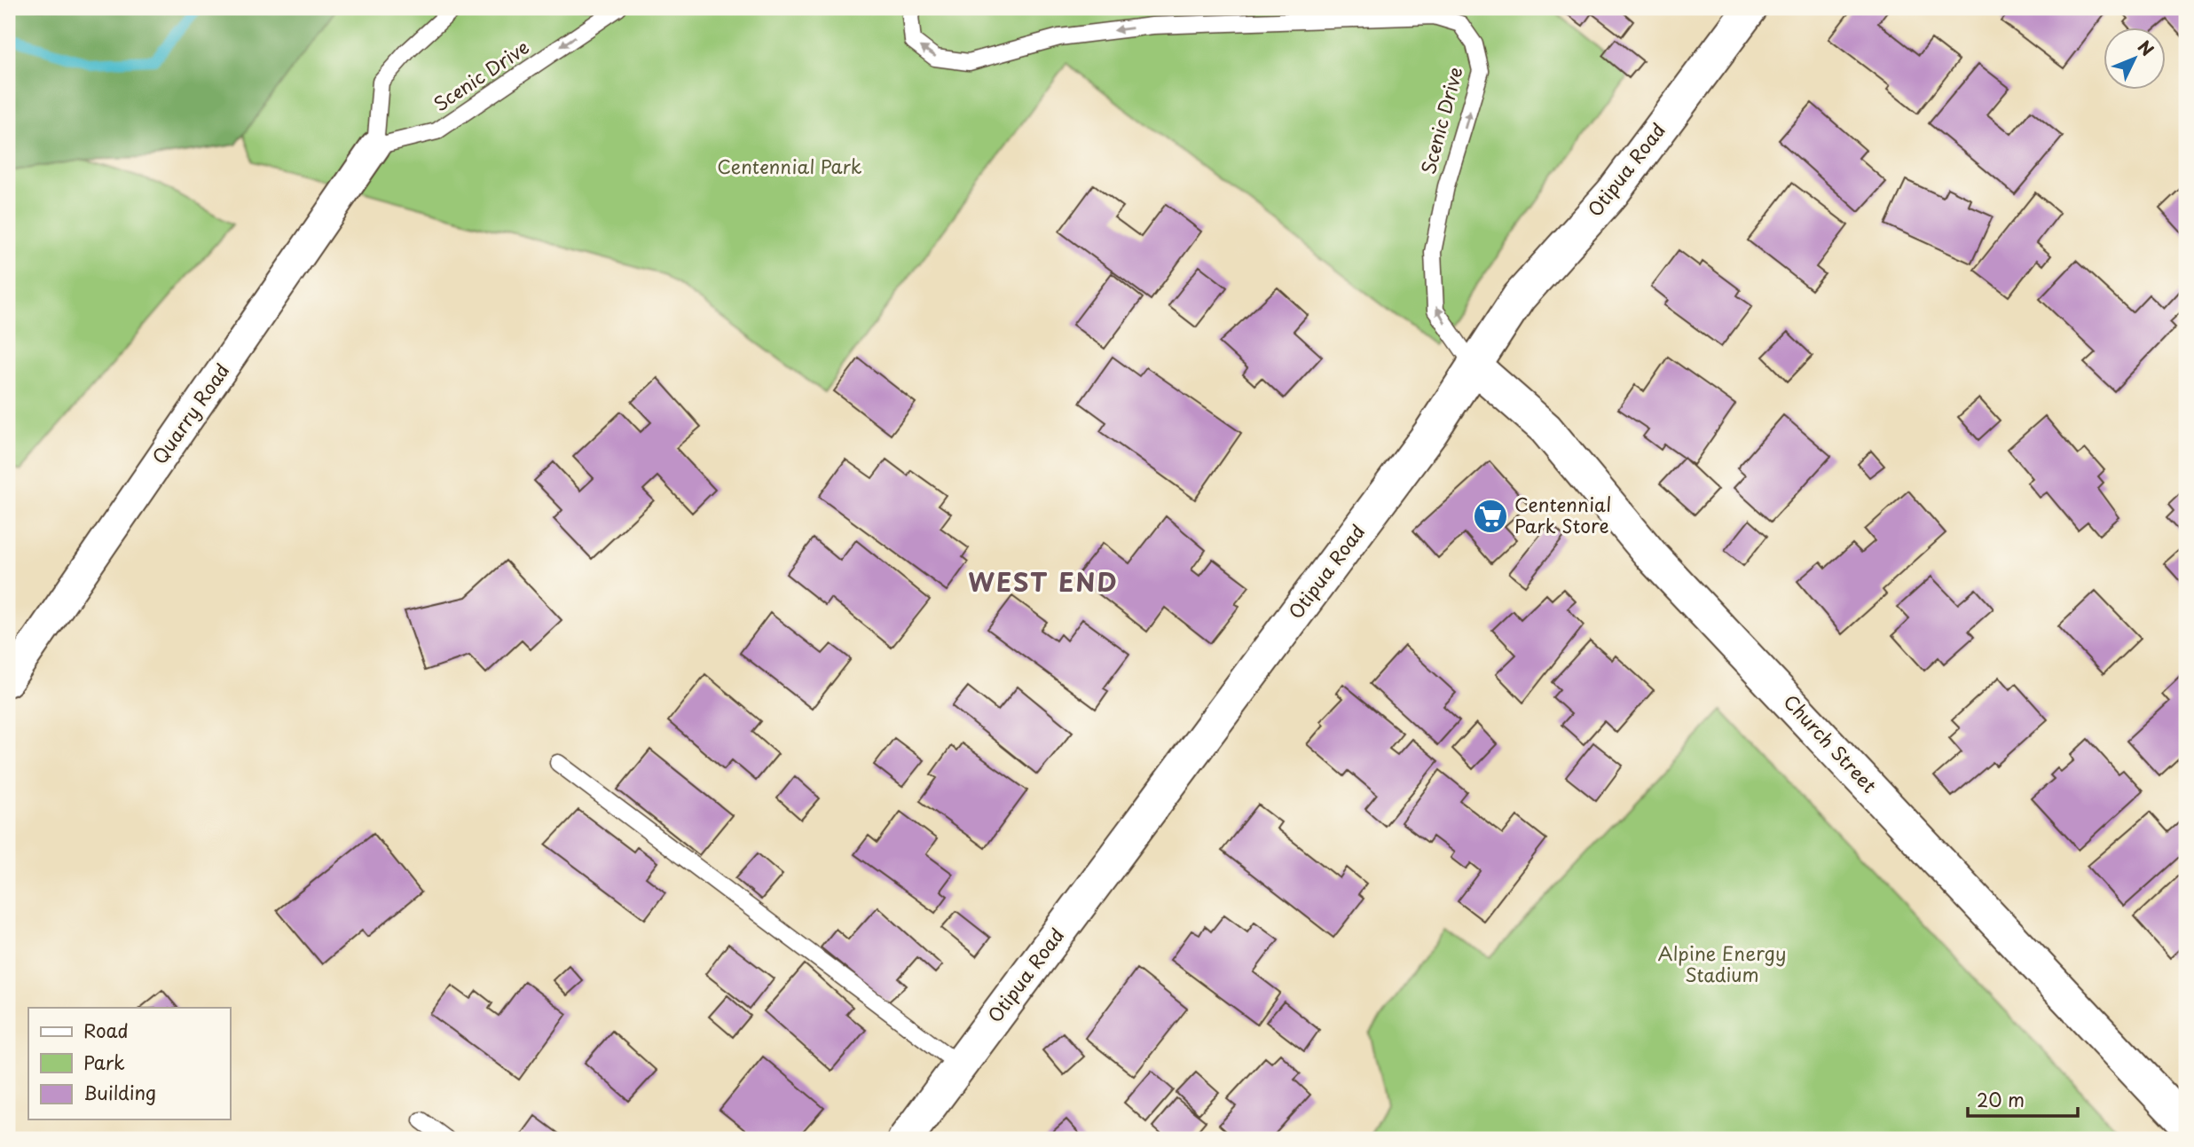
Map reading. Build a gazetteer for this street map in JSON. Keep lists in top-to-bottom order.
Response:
{
  "streets": {
    "street": ["Otipua Road", "Quarry Road", "Church Street"],
    "lane": ["Scenic Drive"]
  },
  "crossings": [
    ["Scenic Drive", "Otipua Road"],
    ["Scenic Drive", "Quarry Road"],
    ["Scenic Drive", "Church Street"],
    ["Otipua Road", "Church Street"]
  ],
  "districts": ["WEST END"],
  "parks": ["Centennial Park", "Alpine Energy Stadium"],
  "places": {
    "supermarket": ["Centennial Park Store"]
  },
  "legend": ["Road", "Park", "Building"],
  "scale_bar": "20 m",
  "north": "top right"
}
